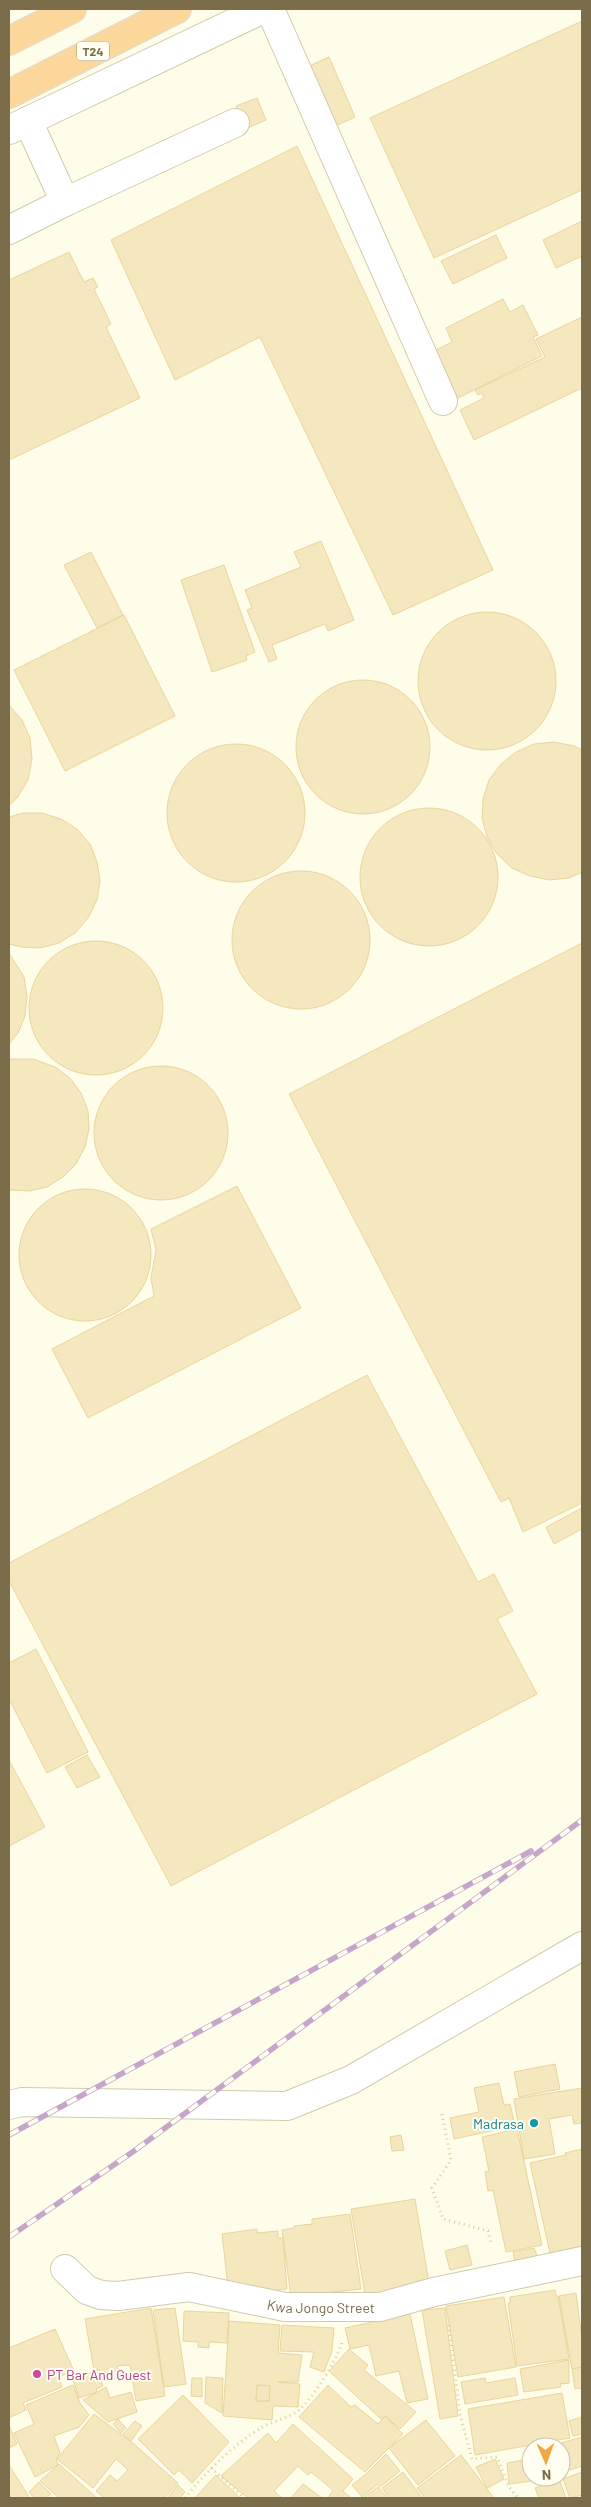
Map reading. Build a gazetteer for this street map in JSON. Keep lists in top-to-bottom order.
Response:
{
  "streets": {
    "highway": ["T24"],
    "street": ["Kwa Jongo Street"]
  },
  "places": ["Madrasa", "PT Bar And Guest"],
  "north": "bottom"
}
